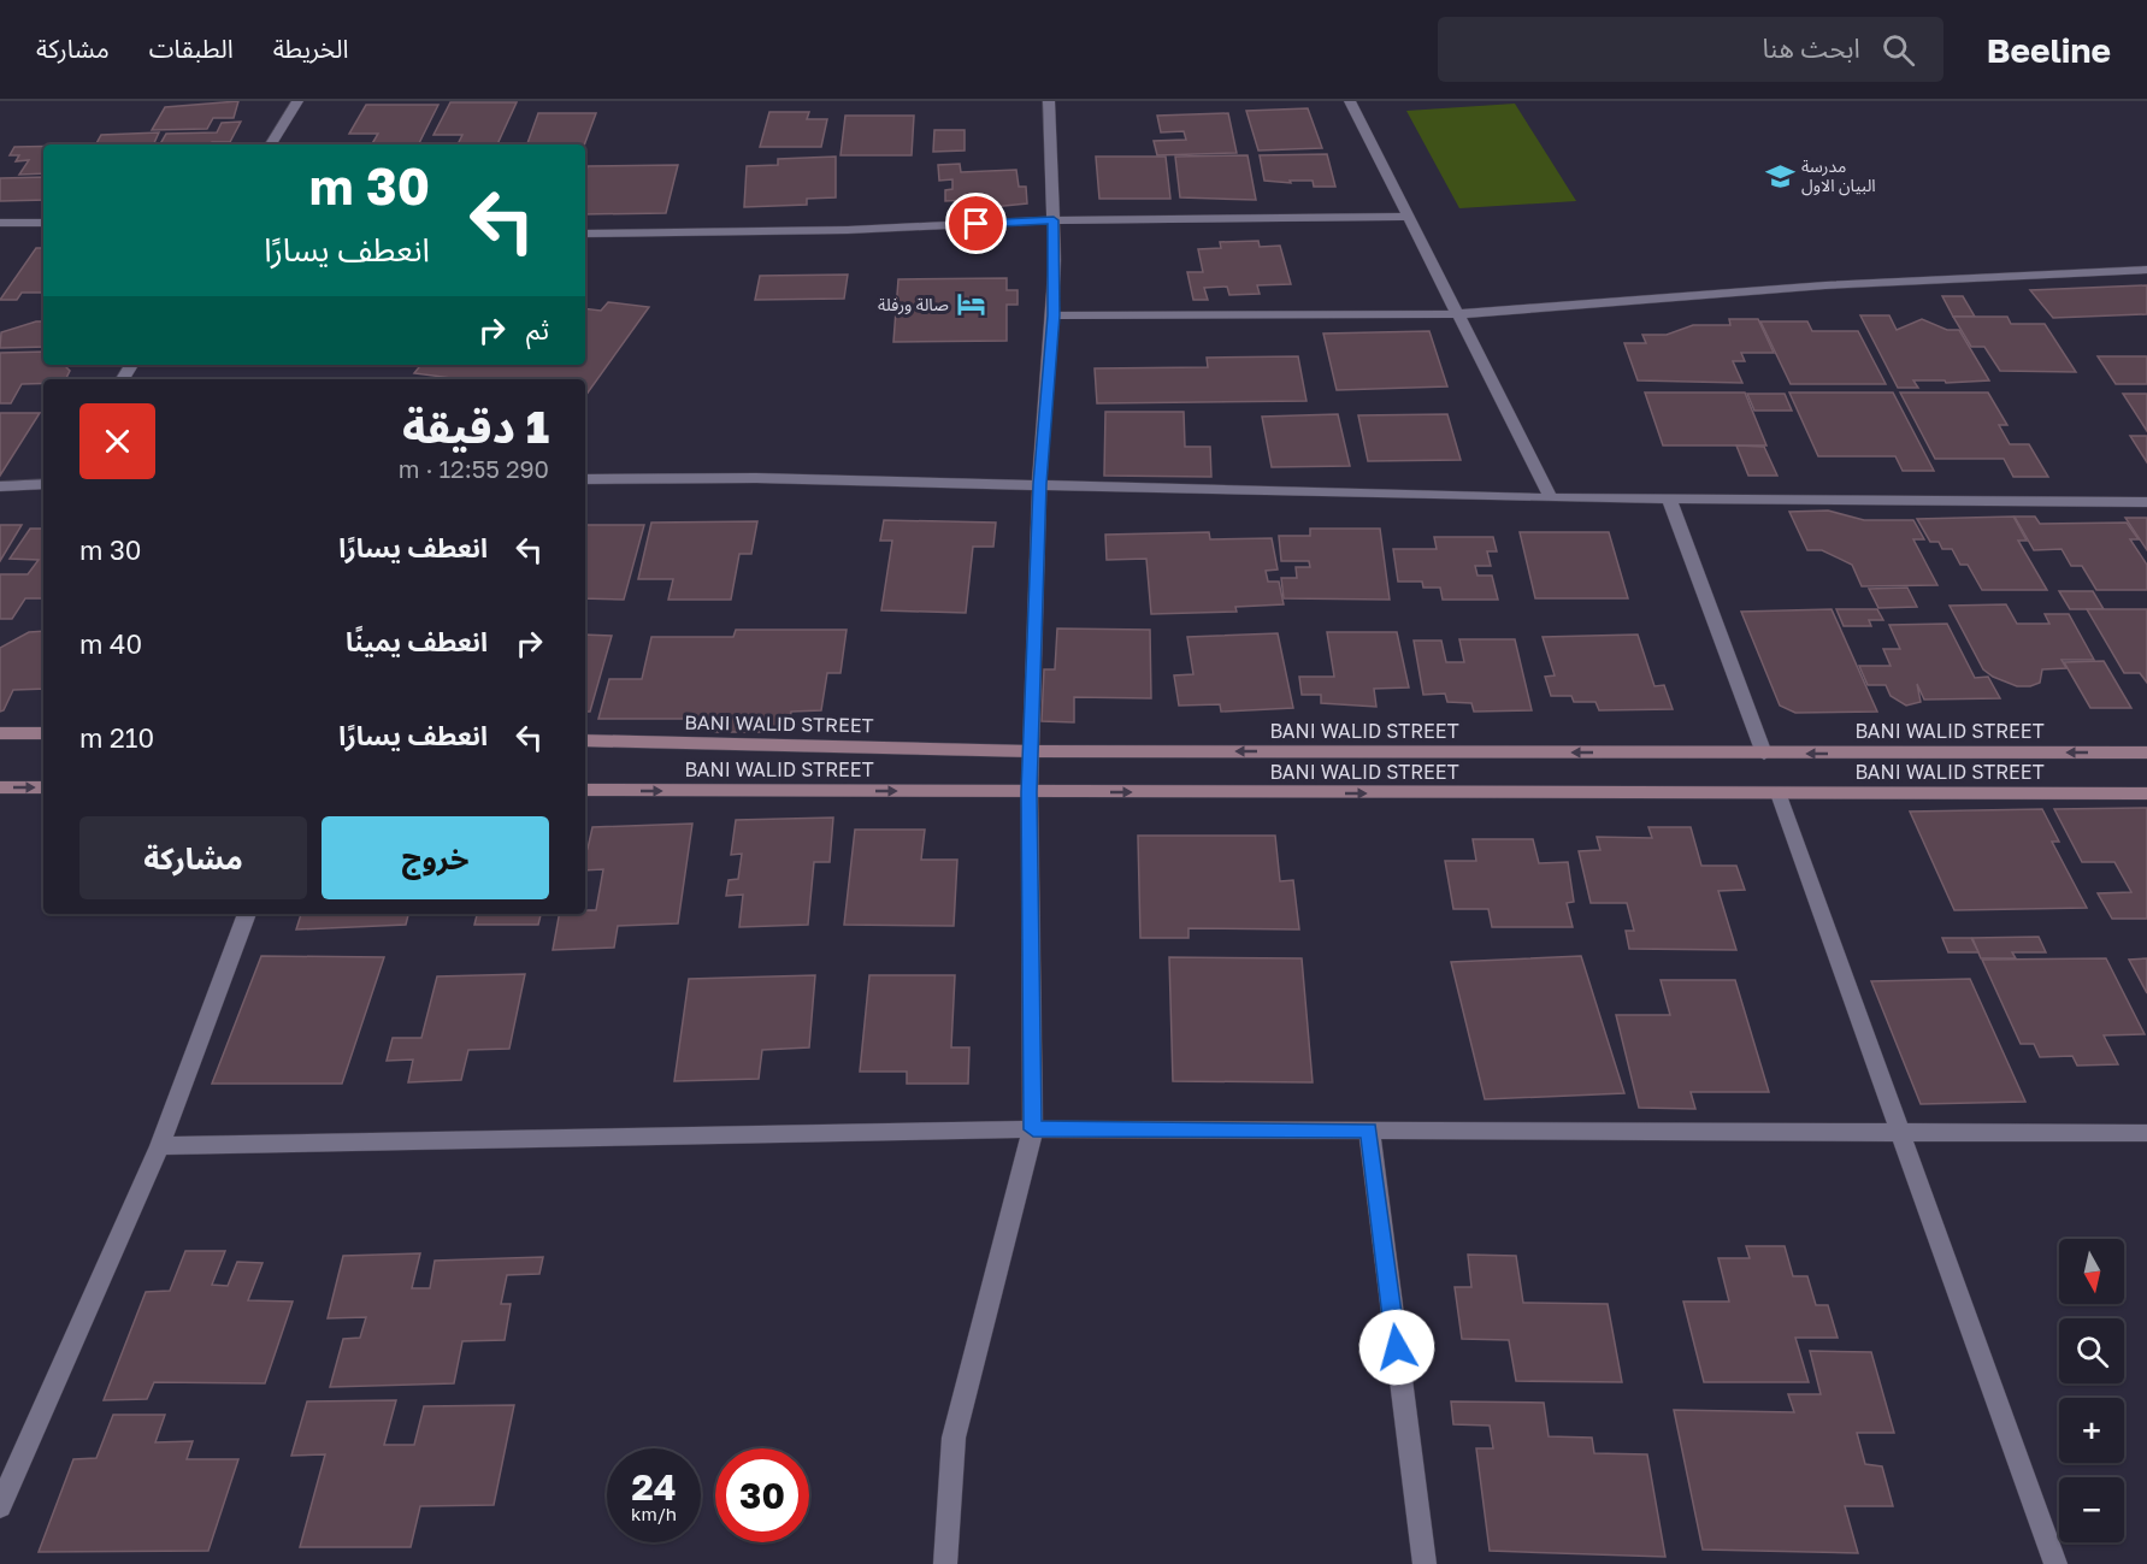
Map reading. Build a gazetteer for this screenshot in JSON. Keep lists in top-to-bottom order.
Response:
{
  "streets": {
    "street": ["BANI WALID STREET"]
  },
  "places": {
    "school or university": ["مدرسة البيان الاول"],
    "hotel": ["صالة ورفلة"]
  },
  "north": "bottom",
  "page": {
    "header": "Beeline",
    "search": "ابحث هنا",
    "nav": ["الخريطة", "الطبقات", "مشاركة"],
    "turn": ["30 m", "انعطف يسارًا"],
    "then": "ثم",
    "heading": ["1 دقيقة", "290 m · 12:55"],
    "list": [
      {
        "name": "انعطف يسارًا",
        "value": "30 m"
      },
      {
        "name": "انعطف يمينًا",
        "value": "40 m"
      },
      {
        "name": "انعطف يسارًا",
        "value": "210 m"
      }
    ],
    "buttons": ["خروج", "مشاركة"],
    "map_buttons": ["+", "−"],
    "speed": "24 km/h",
    "limit": "30"
  }
}
